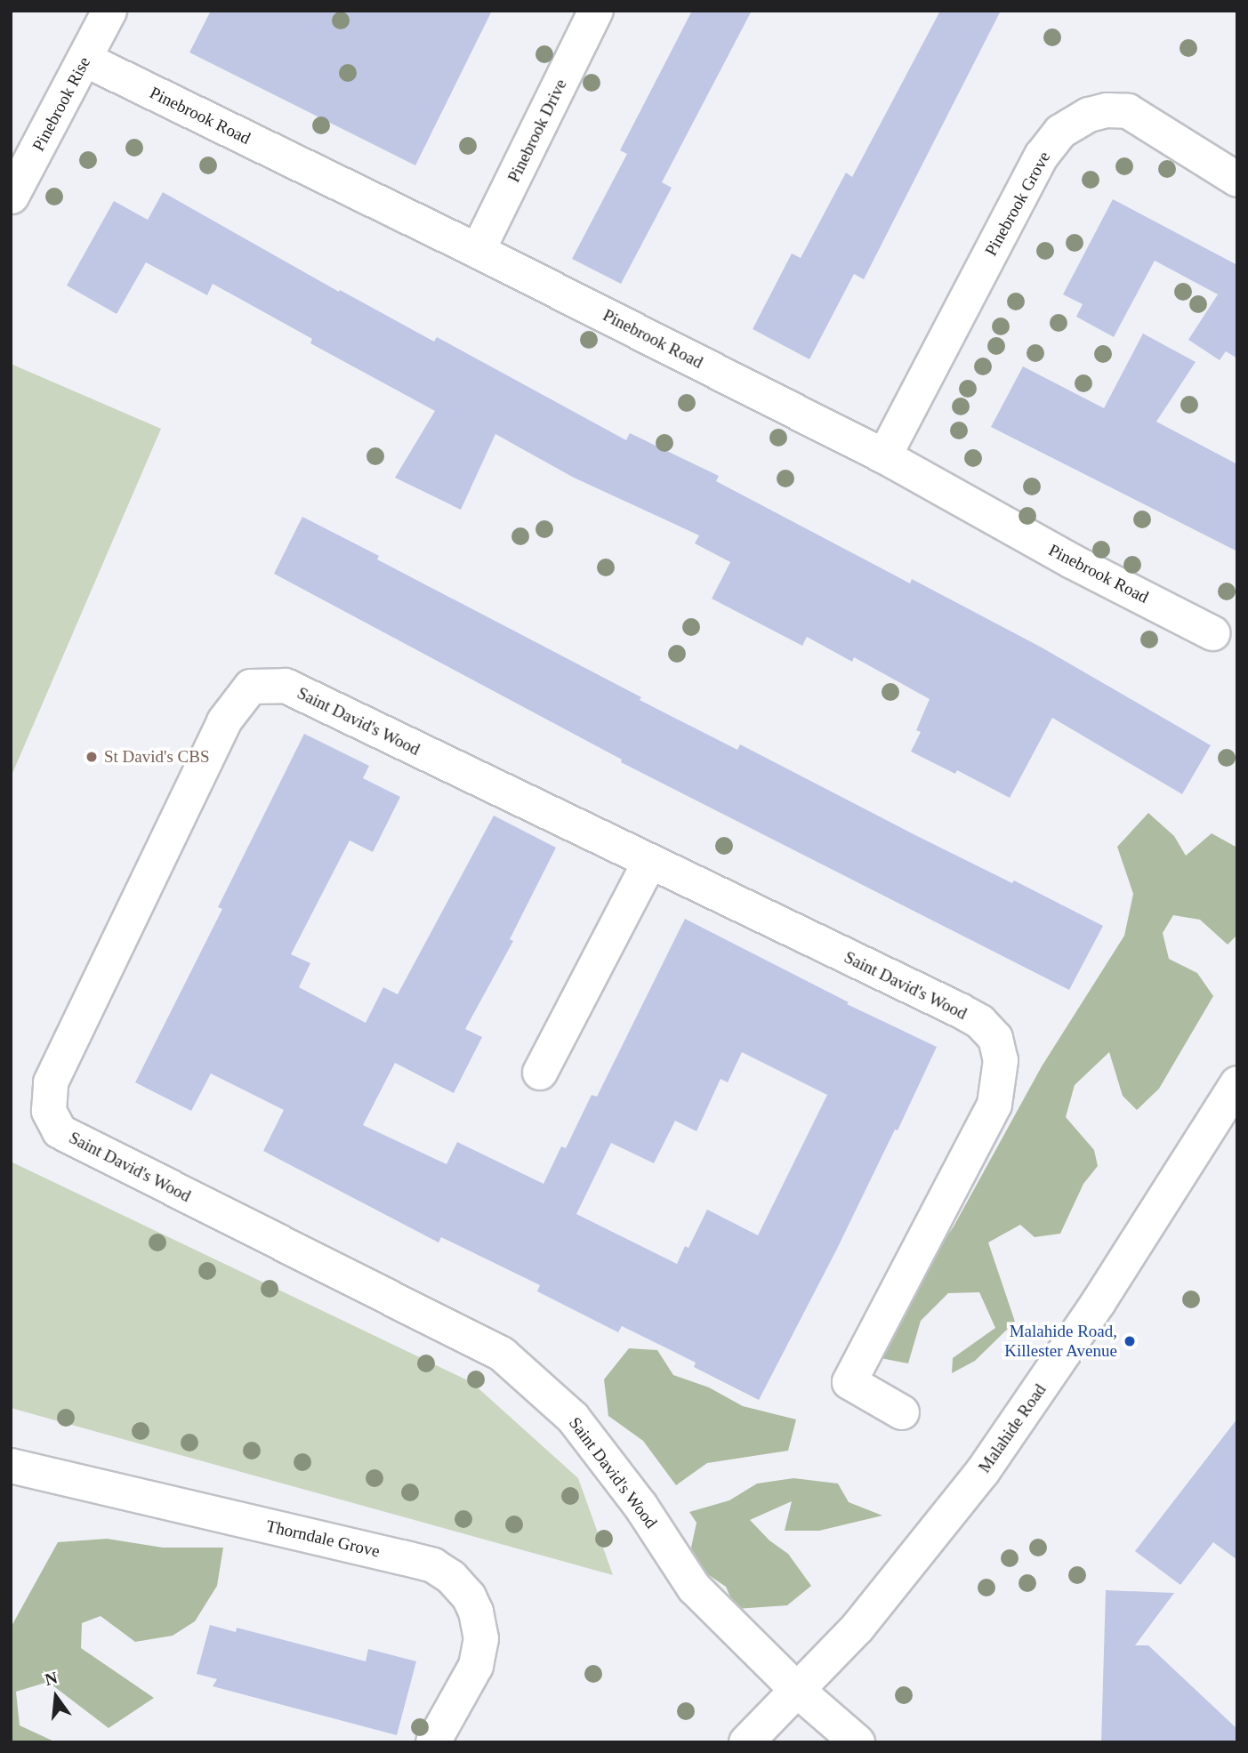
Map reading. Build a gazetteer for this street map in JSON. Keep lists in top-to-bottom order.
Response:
{
  "streets": {
    "street": [
      "Pinebrook Rise",
      "Pinebrook Road",
      "Pinebrook Drive",
      "Pinebrook Grove",
      "Saint David's Wood",
      "Malahide Road",
      "Thorndale Grove"
    ]
  },
  "crossings": [
    ["Pinebrook Rise", "Pinebrook Road"],
    ["Pinebrook Road", "Pinebrook Drive"],
    ["Pinebrook Road", "Pinebrook Grove"],
    ["Saint David's Wood", "Malahide Road"]
  ],
  "places": ["St David's CBS", "Malahide Road, Killester Avenue"],
  "north": "top"
}
